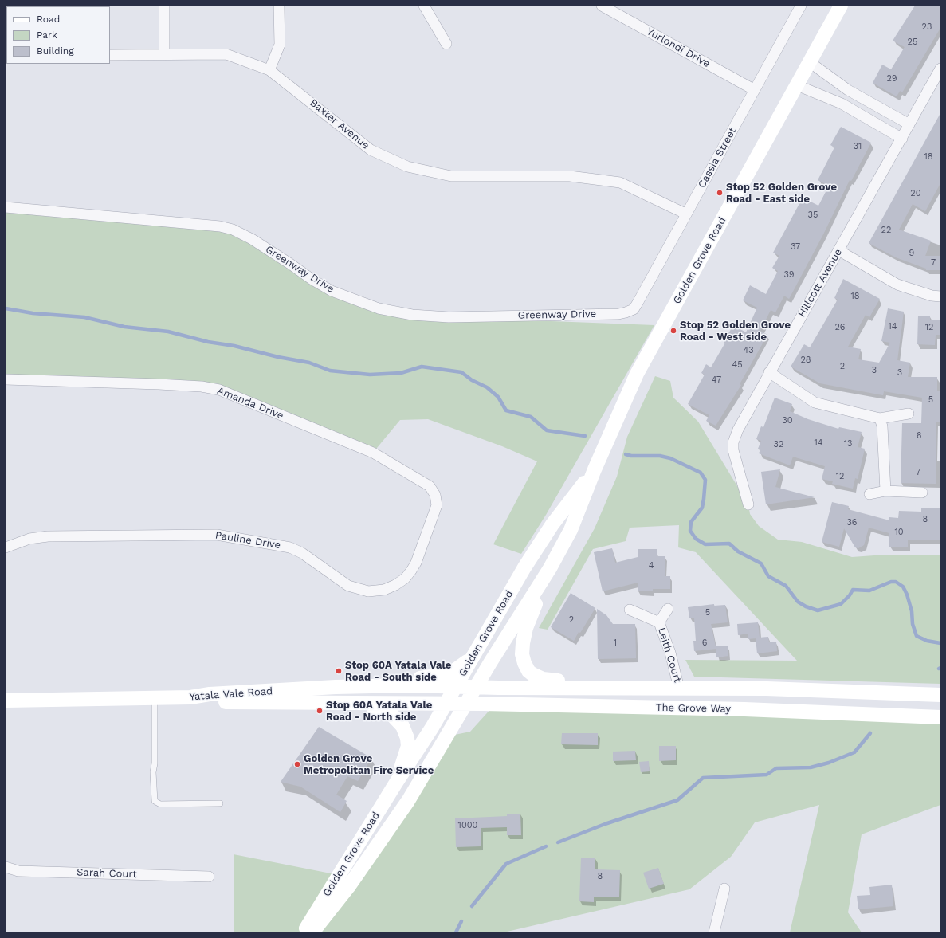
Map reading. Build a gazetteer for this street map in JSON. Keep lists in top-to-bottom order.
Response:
{
  "streets": {
    "main road": ["Golden Grove Road", "Yatala Vale Road", "The Grove Way"],
    "street": [
      "Yurlondi Drive",
      "Baxter Avenue",
      "Cassia Street",
      "Greenway Drive",
      "Hillcott Avenue",
      "Amanda Drive",
      "Pauline Drive",
      "Leith Court",
      "Sarah Court"
    ]
  },
  "crossings": [
    ["Yurlondi Drive", "Cassia Street"],
    ["Baxter Avenue", "Cassia Street"],
    ["Cassia Street", "Greenway Drive"],
    ["Golden Grove Road", "Yatala Vale Road"],
    ["Golden Grove Road", "The Grove Way"],
    ["Amanda Drive", "Pauline Drive"],
    ["Leith Court", "The Grove Way"],
    ["Yatala Vale Road", "The Grove Way"]
  ],
  "places": [
    "Stop 52 Golden Grove Road - East side",
    "Stop 52 Golden Grove Road - West side",
    "Stop 60A Yatala Vale Road - South side",
    "Stop 60A Yatala Vale Road - North side",
    "Golden Grove Metropolitan Fire Service"
  ],
  "house_numbers": [
    "23",
    "25",
    "29",
    "31",
    "18",
    "20",
    "35",
    "22",
    "37",
    "9",
    "7",
    "39",
    "18",
    "14",
    "26",
    "12",
    "43",
    "28",
    "45",
    "2",
    "3",
    "3",
    "47",
    "5",
    "30",
    "6",
    "14",
    "13",
    "32",
    "7",
    "12",
    "8",
    "36",
    "10",
    "4",
    "5",
    "2",
    "1",
    "6",
    "1000",
    "8"
  ],
  "legend": ["Road", "Park", "Building"]
}
